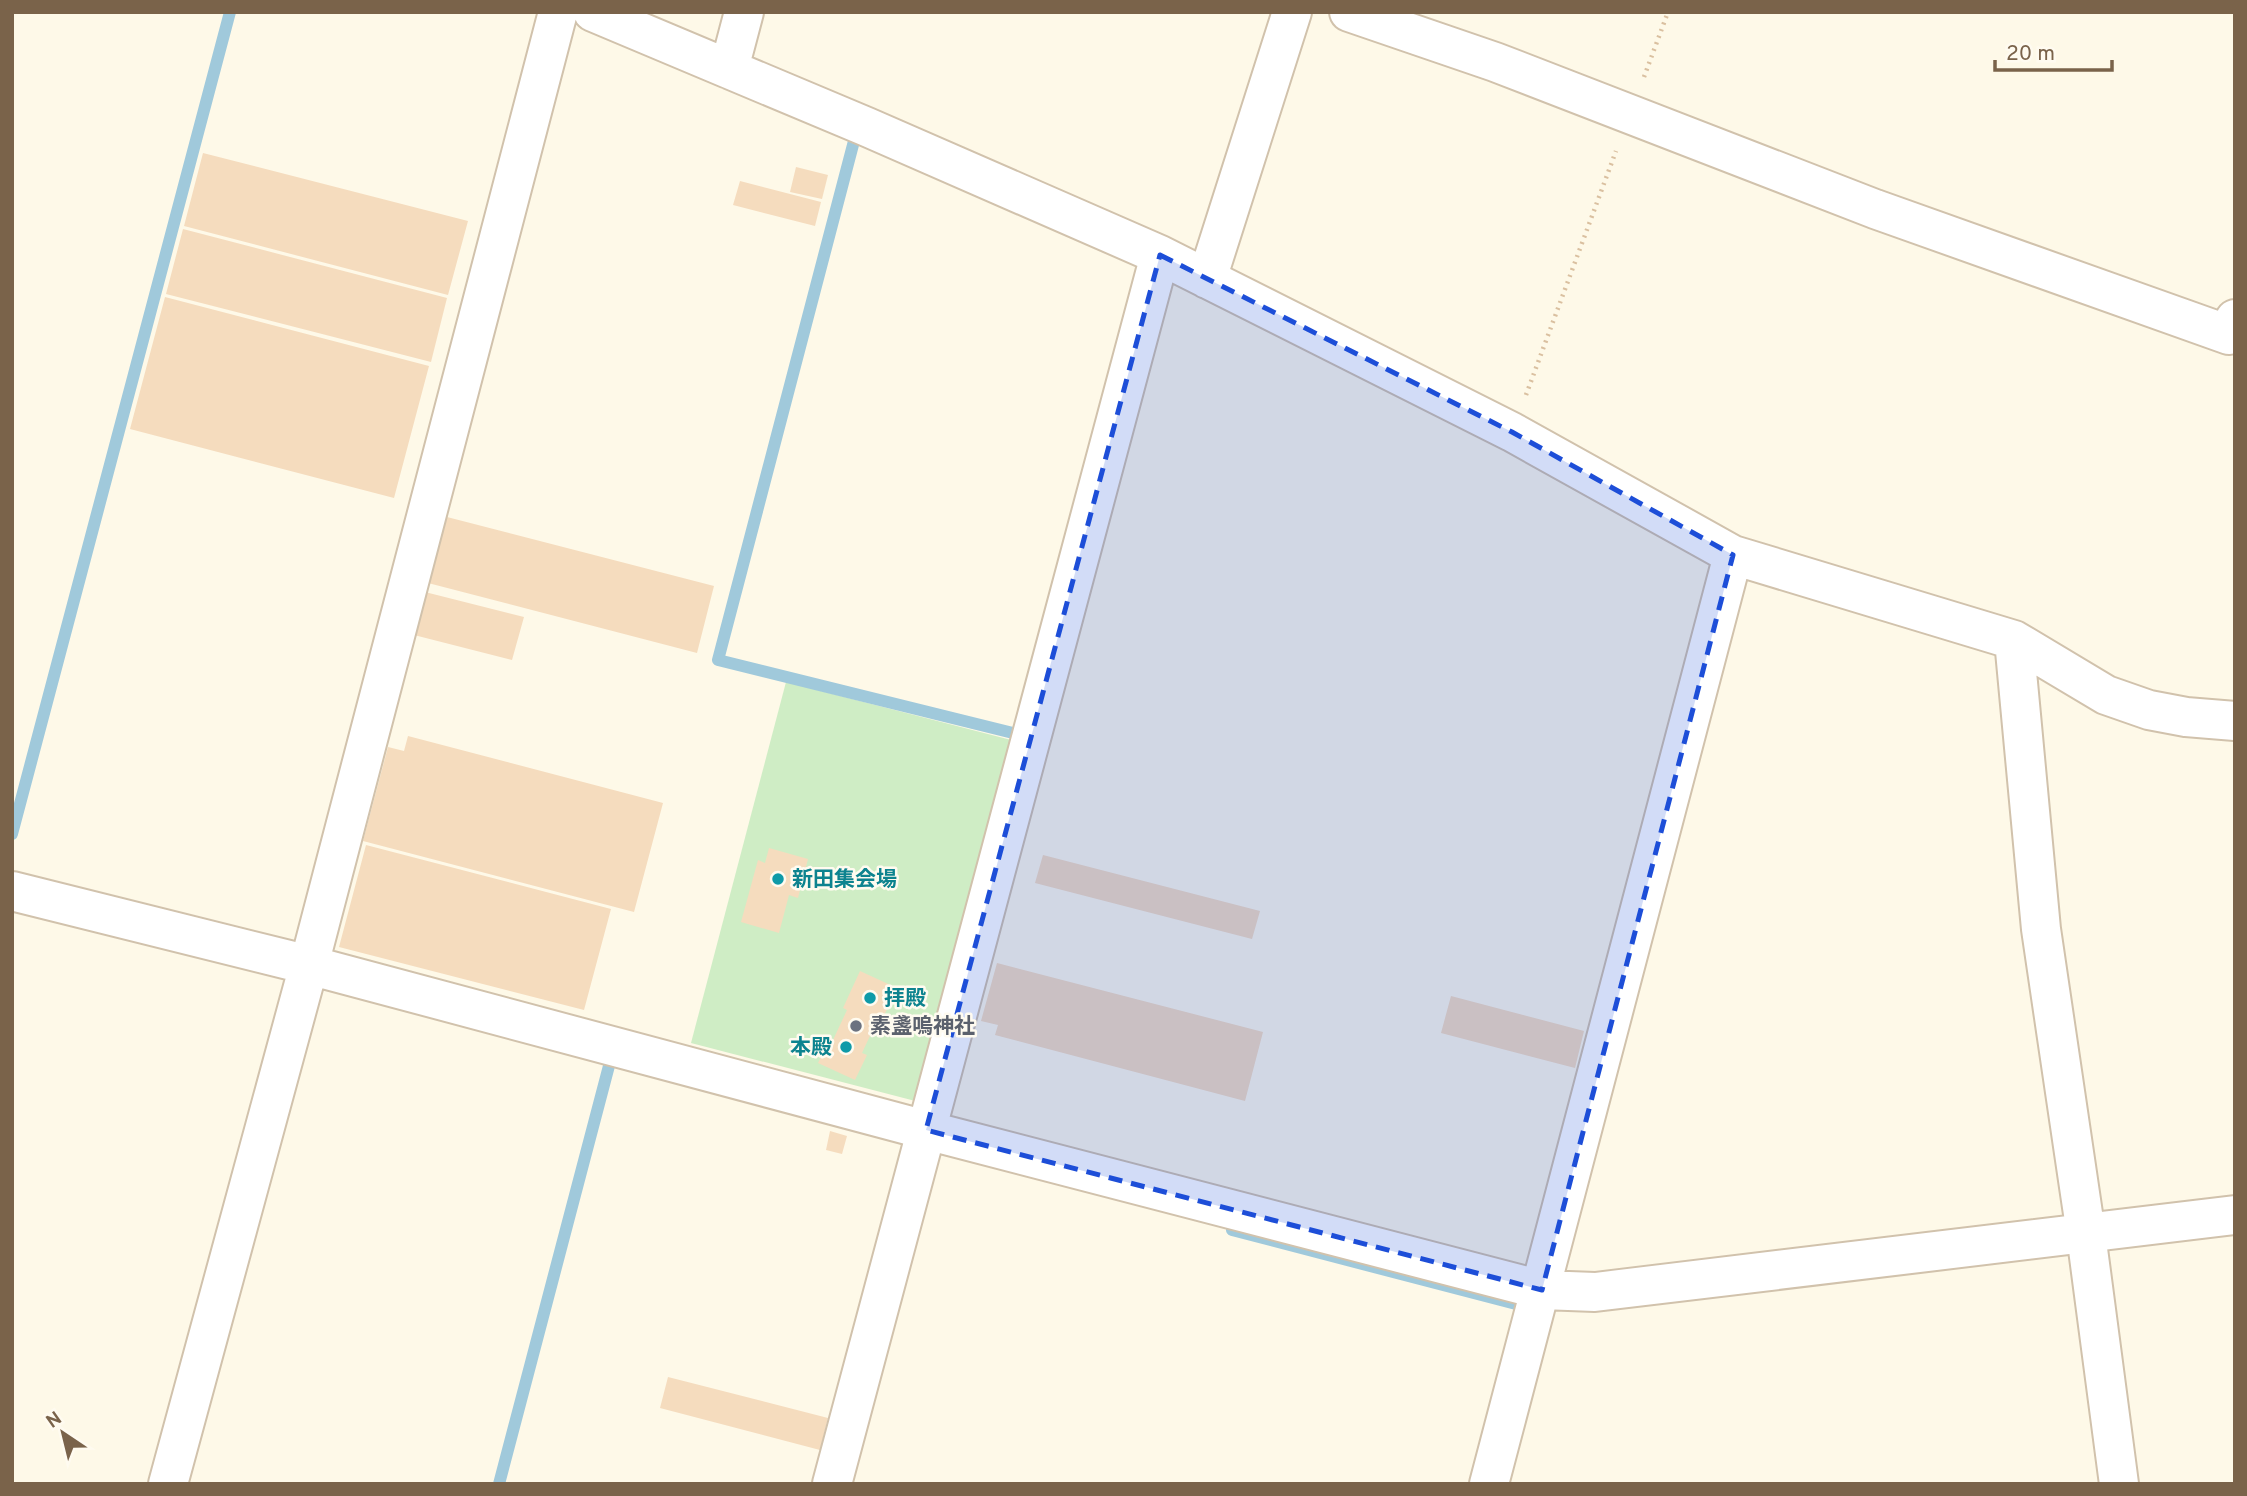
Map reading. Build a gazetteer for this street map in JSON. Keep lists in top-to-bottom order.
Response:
{
  "places": [
    "新田集会場",
    "拝殿",
    "素盞嗚神社",
    "本殿"
  ],
  "scale_bar": "20 m",
  "north": "top left"
}
